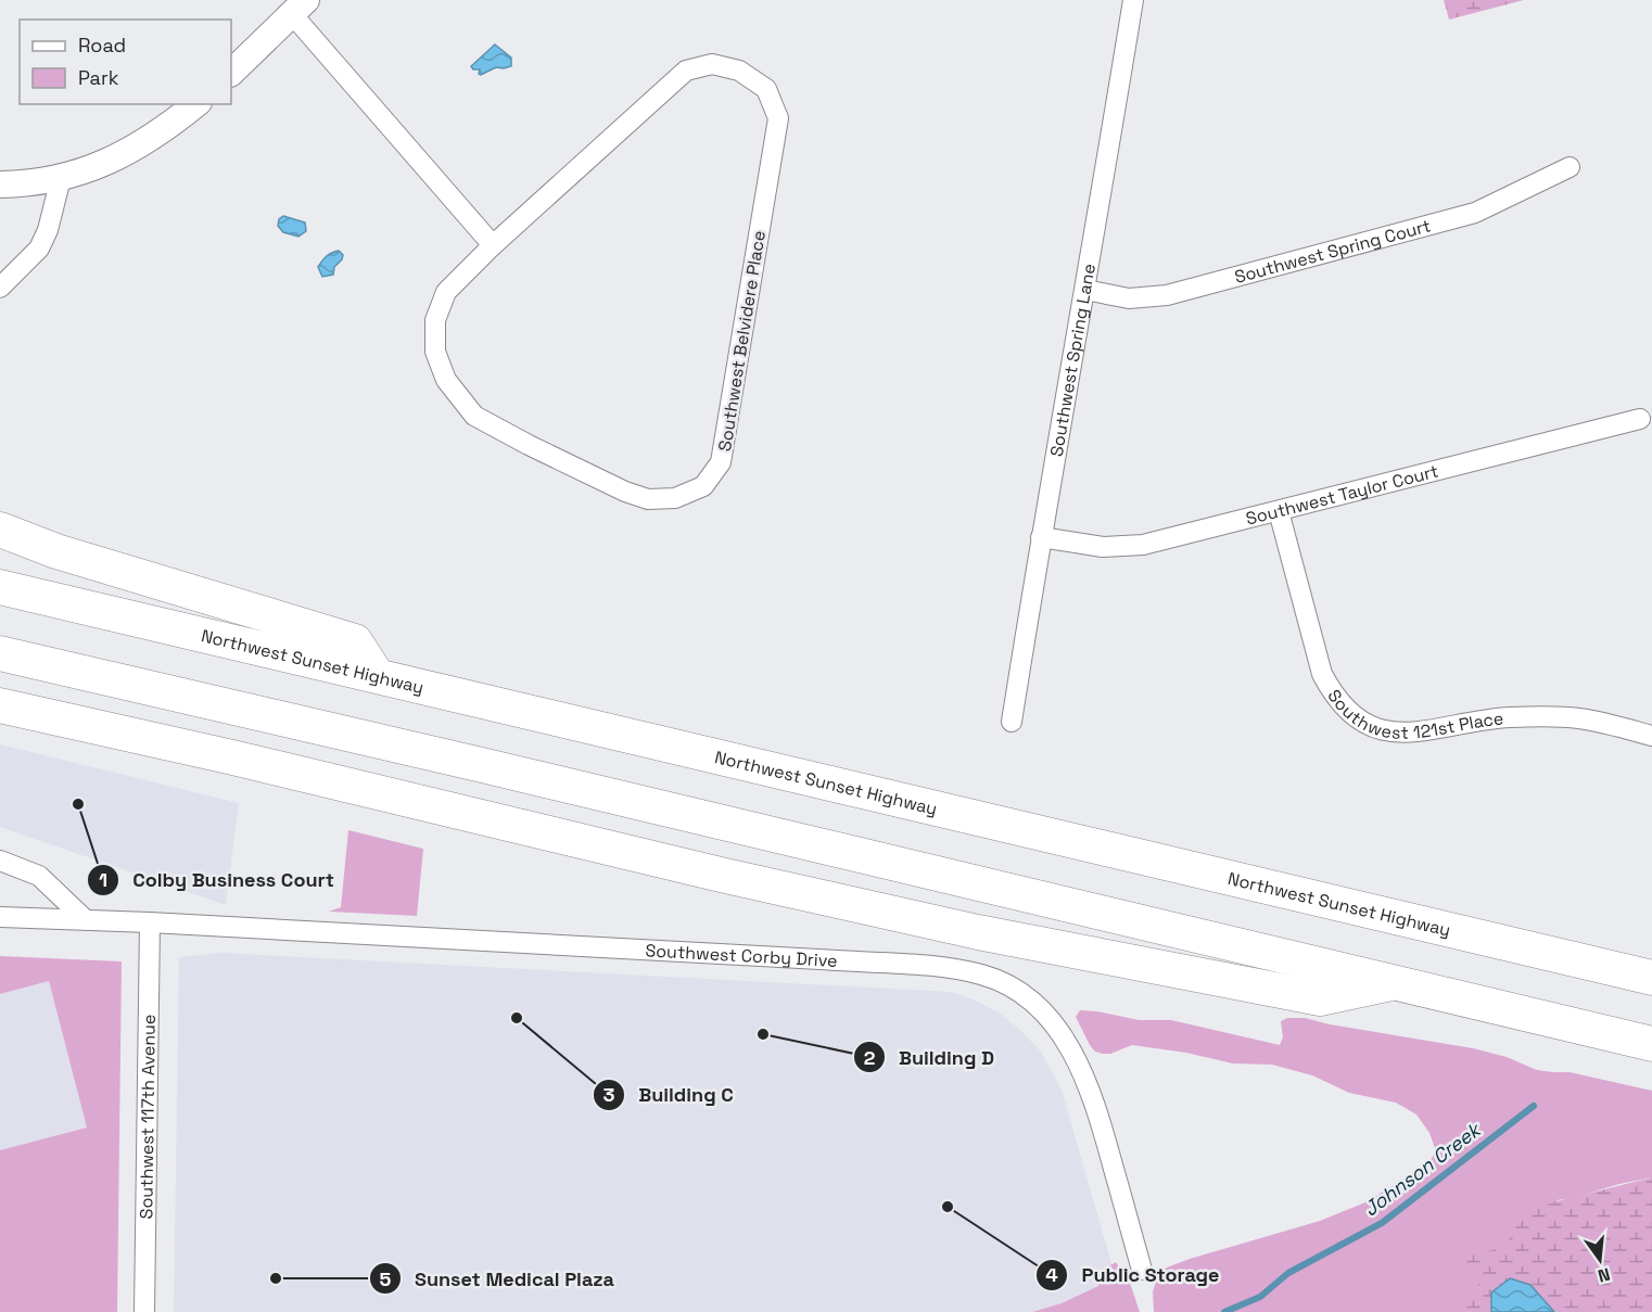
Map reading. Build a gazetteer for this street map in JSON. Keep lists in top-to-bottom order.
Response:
{
  "streets": {
    "highway": ["Northwest Sunset Highway"],
    "street": [
      "Southwest Spring Court",
      "Southwest Belvidere Place",
      "Southwest Spring Lane",
      "Southwest Taylor Court",
      "Southwest 121st Place",
      "Southwest Corby Drive",
      "Southwest 117th Avenue"
    ]
  },
  "crossings": [
    ["Southwest Spring Court", "Southwest Spring Lane"],
    ["Southwest Spring Lane", "Southwest Taylor Court"],
    ["Southwest Taylor Court", "Southwest 121st Place"],
    ["Southwest Corby Drive", "Southwest 117th Avenue"]
  ],
  "water": ["Johnson Creek"],
  "places": [
    "Colby Business Court",
    "Building C",
    "Building D",
    "Public Storage",
    "Sunset Medical Plaza"
  ],
  "legend": ["Road", "Park"],
  "north": "bottom"
}
